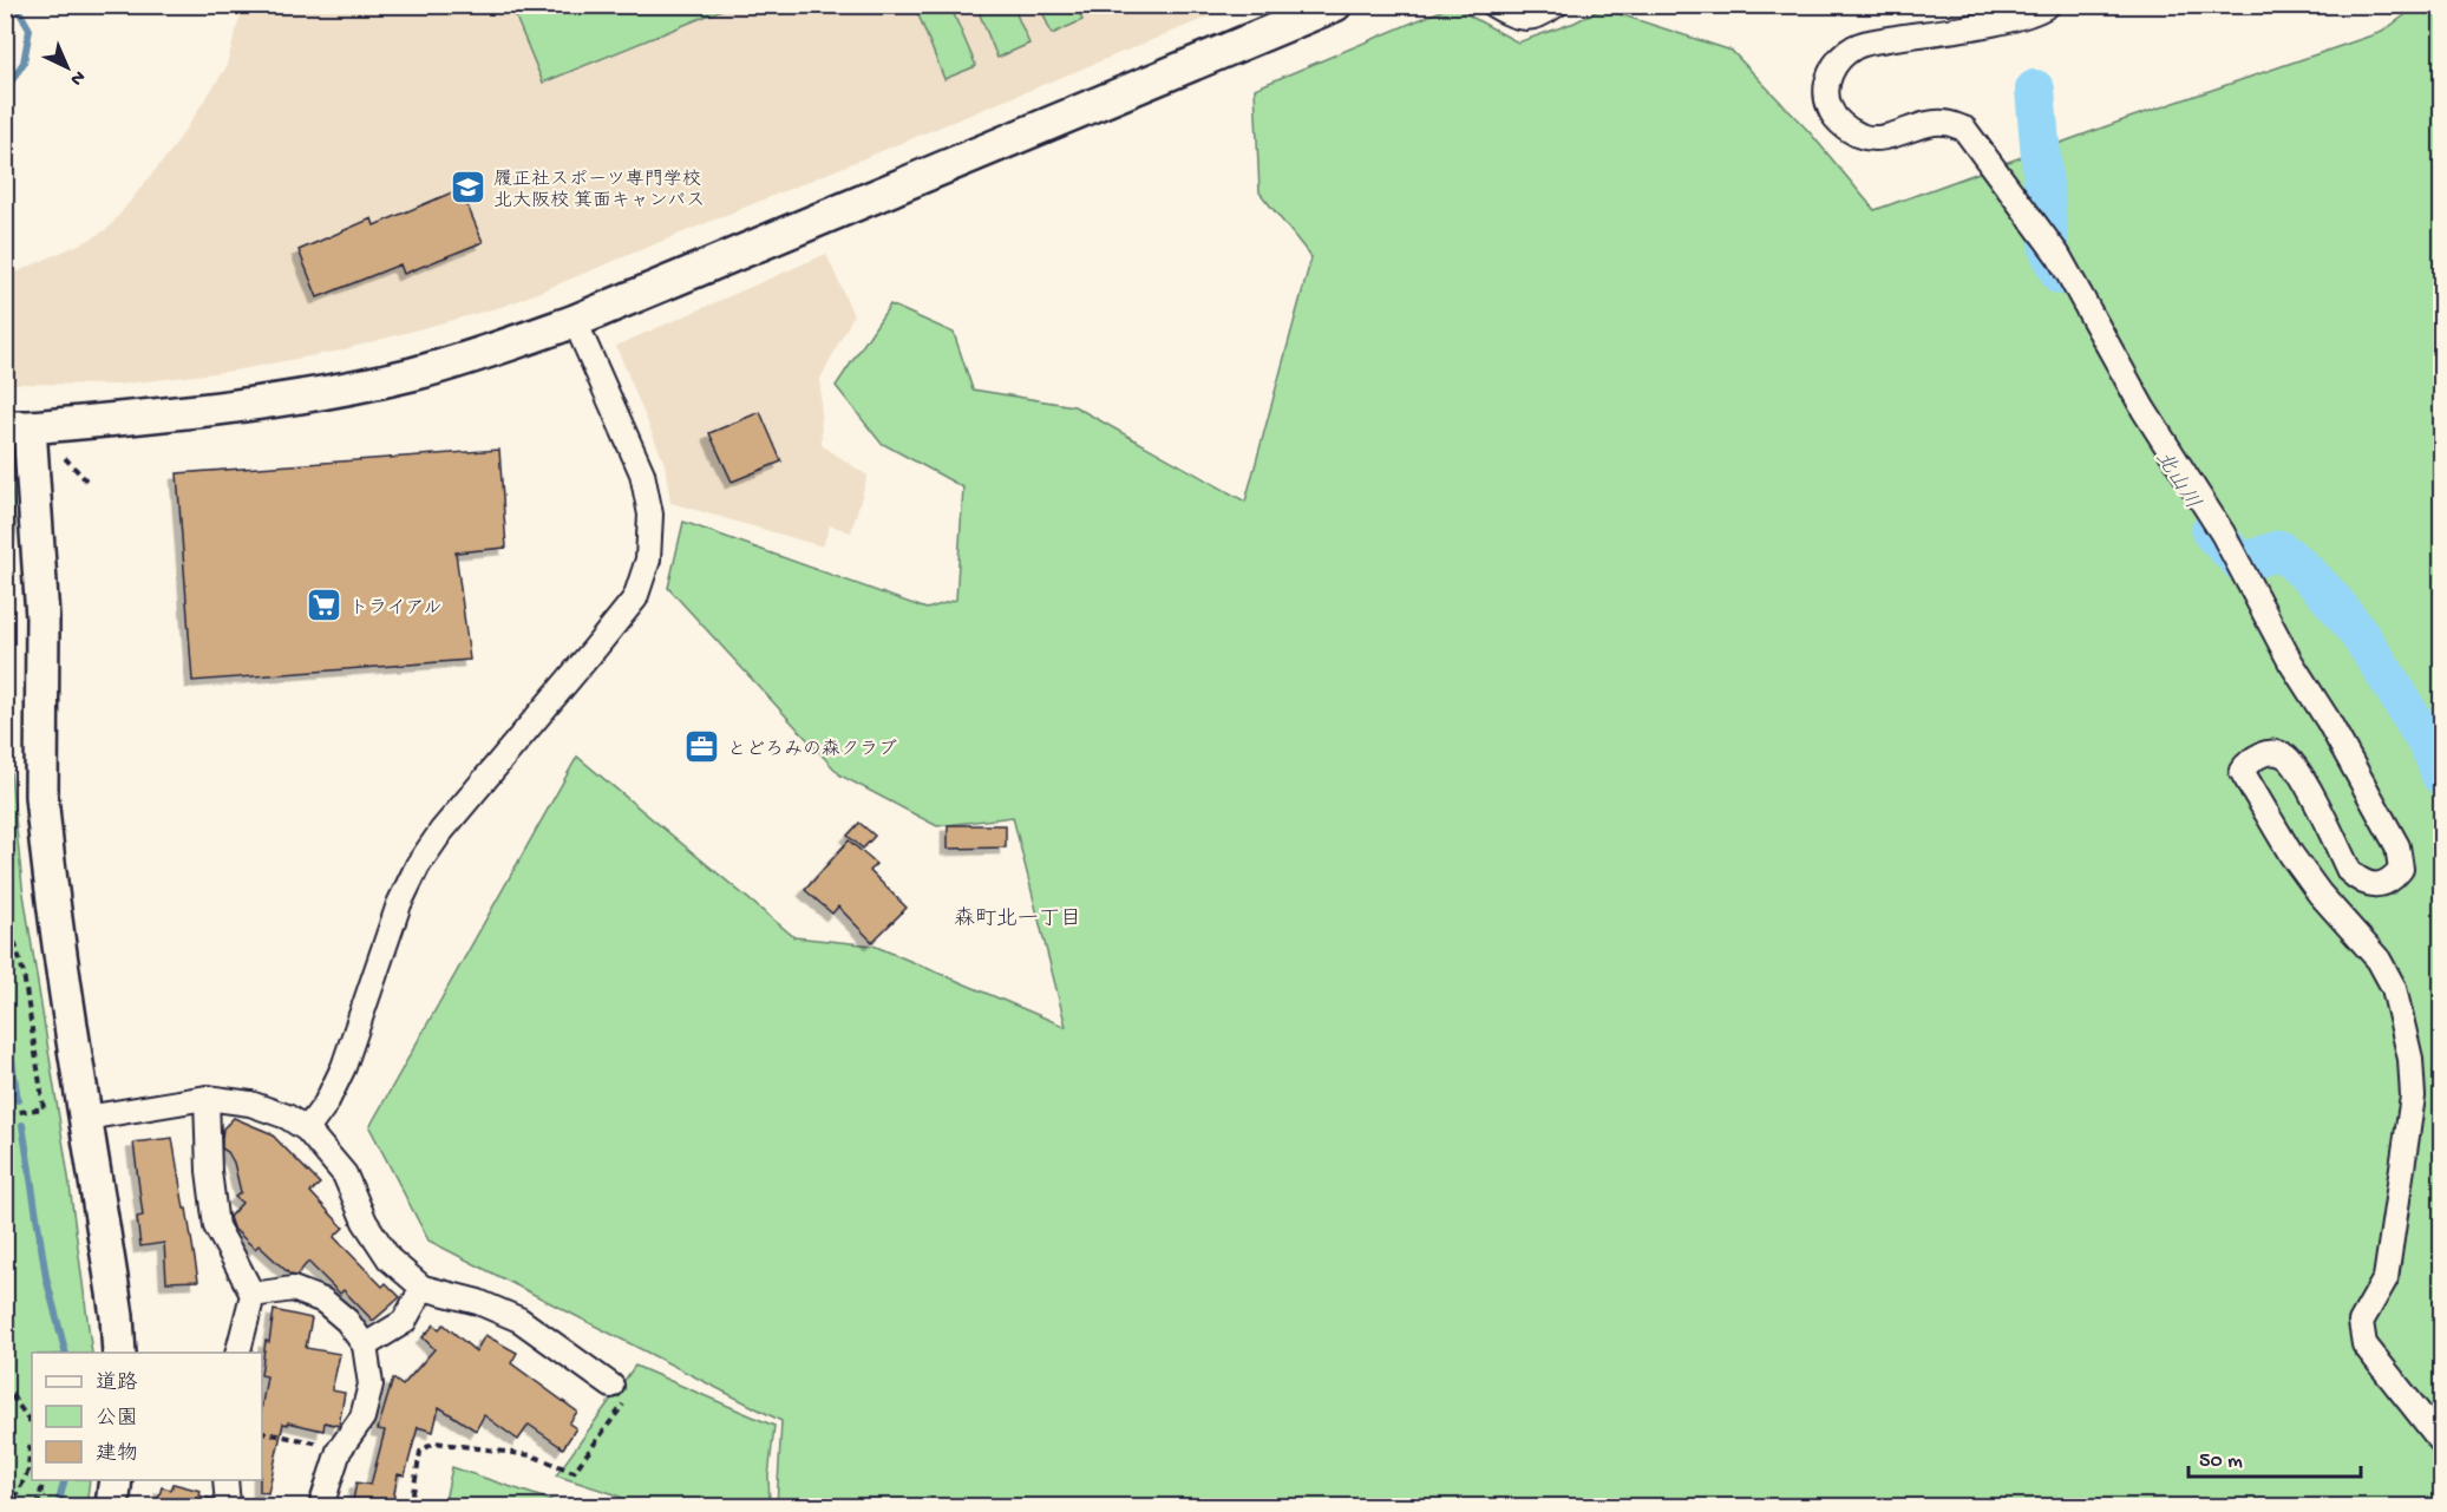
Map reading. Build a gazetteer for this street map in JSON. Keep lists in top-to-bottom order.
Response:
{
  "districts": ["森町北一丁目"],
  "water": ["北山川"],
  "places": {
    "school or university": ["履正社スポーツ専門学校 北大阪校 箕面キャンパス"],
    "supermarket": ["トライアル"],
    "office": ["とどろみの森クラブ"]
  },
  "legend": ["道路", "公園", "建物"],
  "scale_bar": "50 m",
  "north": "bottom right"
}
